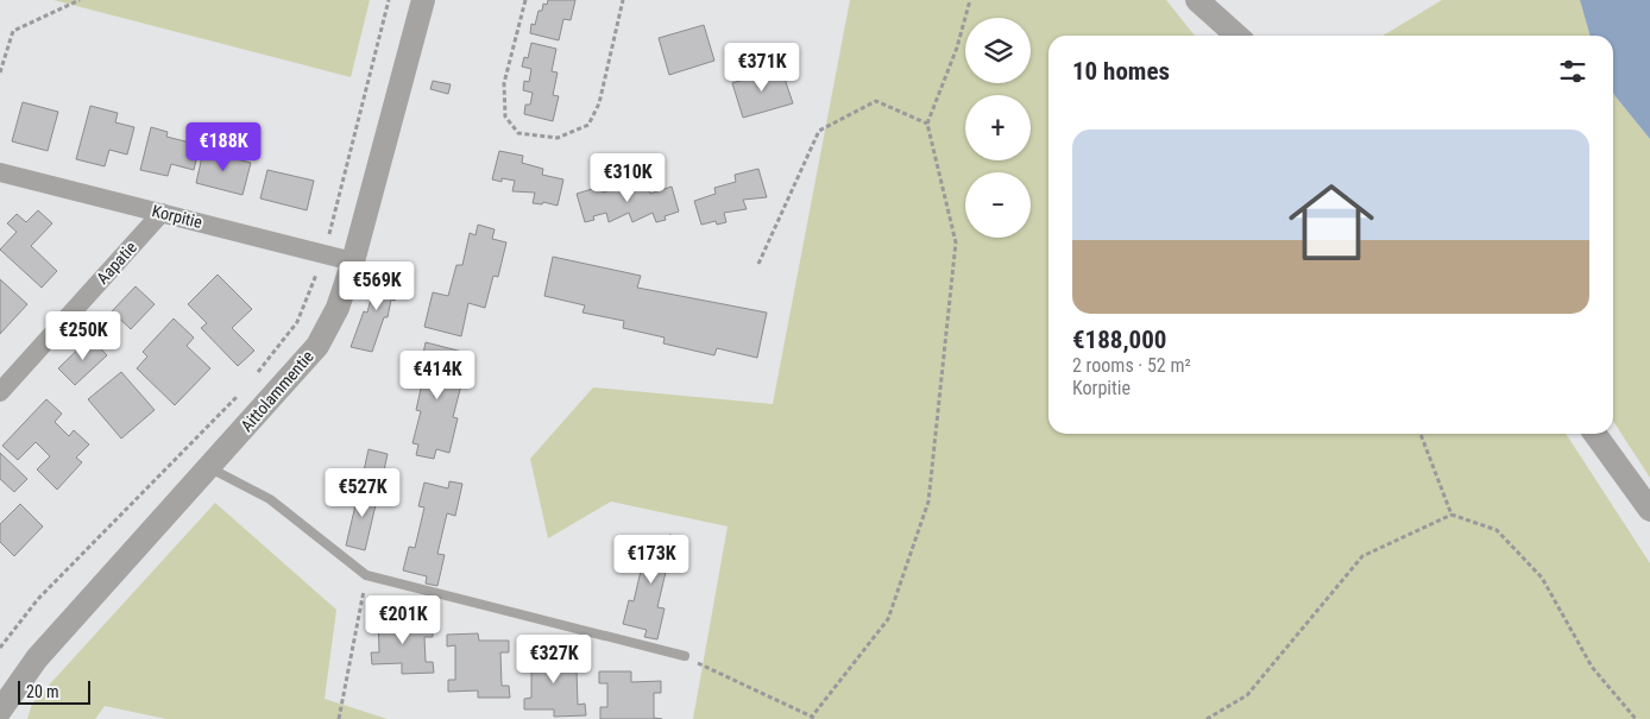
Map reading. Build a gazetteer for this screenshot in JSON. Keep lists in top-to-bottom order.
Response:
{
  "streets": {
    "street": ["Korpitie", "Aapatie", "Aittolammentie"]
  },
  "crossings": [
    ["Korpitie", "Aapatie"],
    ["Korpitie", "Aittolammentie"]
  ],
  "scale_bar": "20 m",
  "page": {
    "map_buttons": ["+", "−"],
    "heading": "10 homes",
    "price": [
      "€371K",
      "€188K",
      "€310K",
      "€569K",
      "€250K",
      "€414K",
      "€527K",
      "€173K",
      "€201K",
      "€327K"
    ],
    "list": [
      {
        "name": "€188,000",
        "note": "2 rooms · 52 m² · Korpitie"
      }
    ],
    "scale": "20 m"
  }
}
